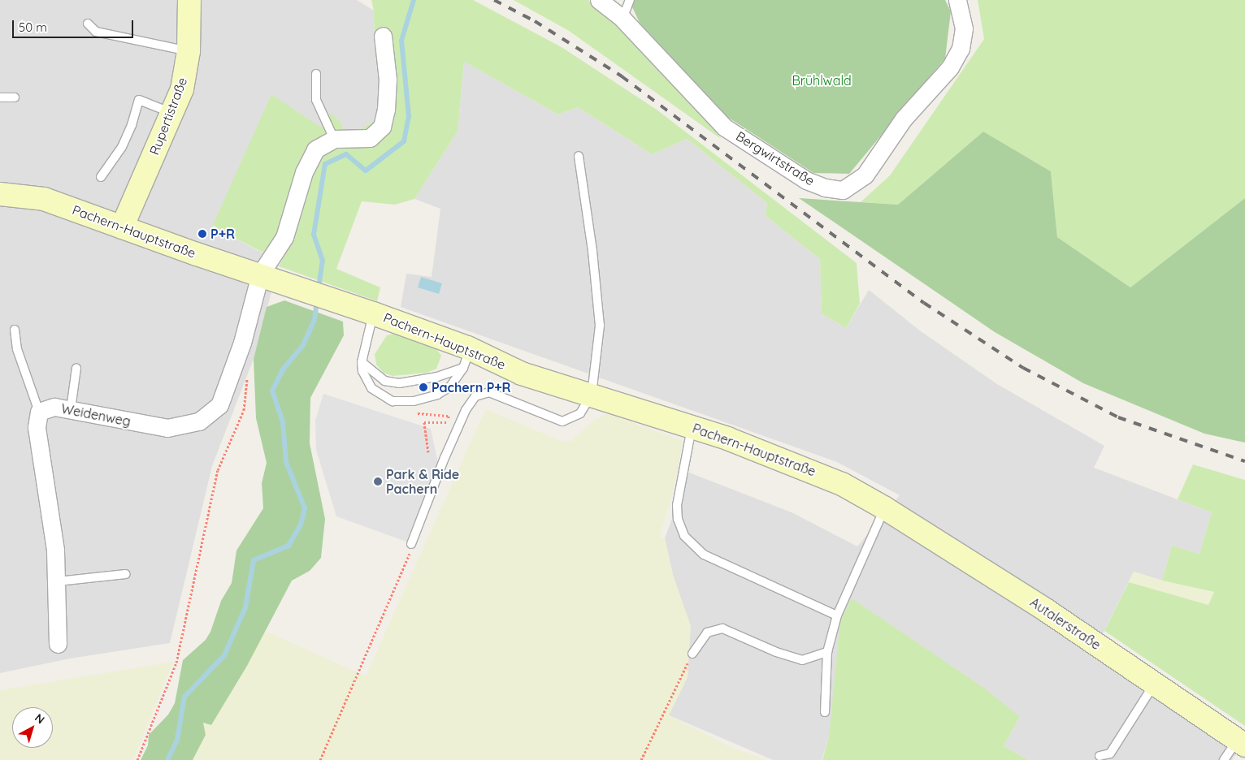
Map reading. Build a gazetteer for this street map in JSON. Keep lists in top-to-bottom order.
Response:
{
  "streets": {
    "main road": ["Rupertistraße", "Pachern-Hauptstraße", "Autalerstraße"],
    "street": ["Bergwirtstraße", "Weidenweg"]
  },
  "crossings": [
    ["Rupertistraße", "Pachern-Hauptstraße"],
    ["Pachern-Hauptstraße", "Weidenweg"],
    ["Pachern-Hauptstraße", "Autalerstraße"]
  ],
  "parks": ["Brühlwald"],
  "places": ["P+R", "Pachern P+R", "Park & Ride Pachern"],
  "scale_bar": "50 m",
  "north": "top right"
}
